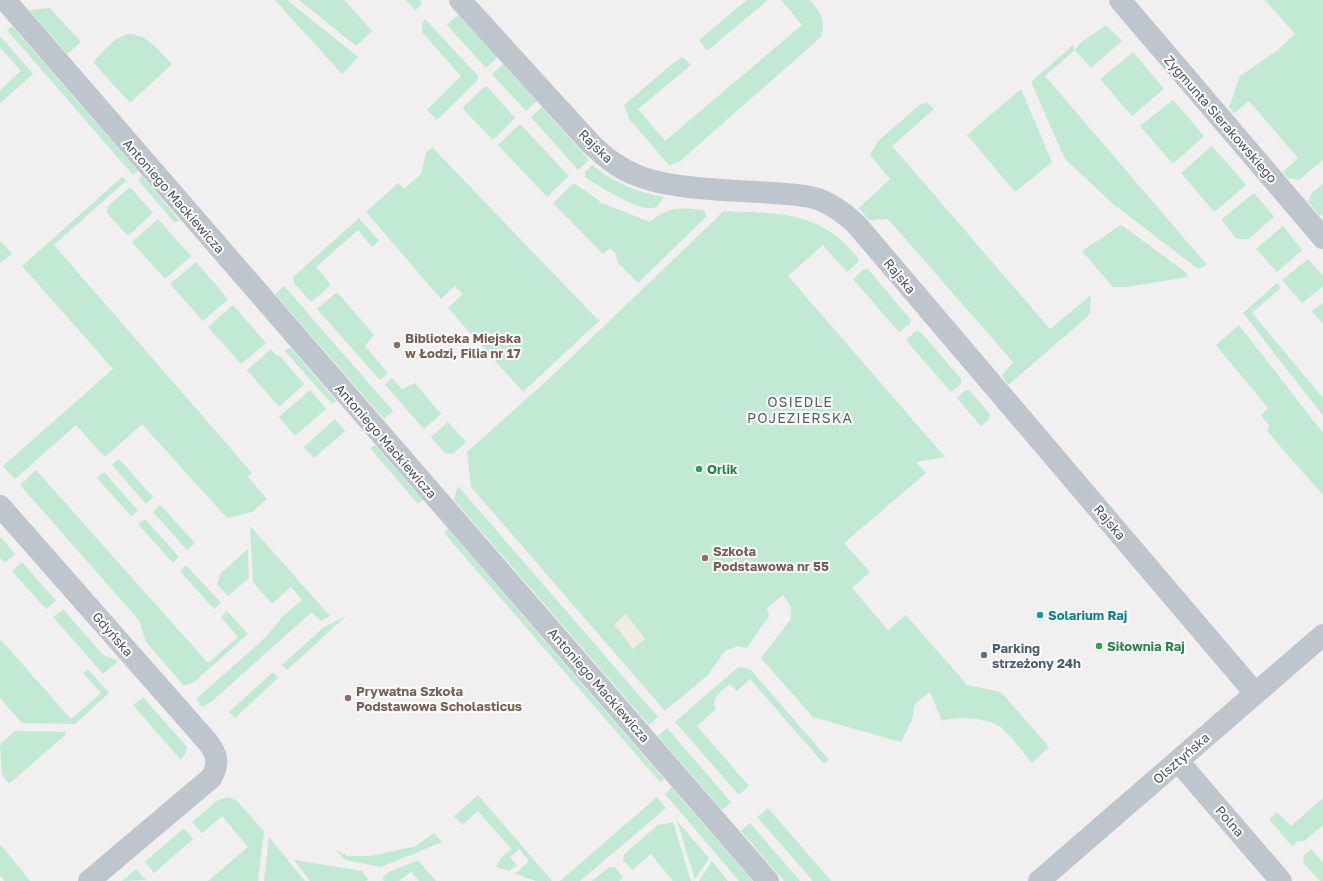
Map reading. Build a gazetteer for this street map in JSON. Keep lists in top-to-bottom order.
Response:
{
  "streets": {
    "street": [
      "Zygmunta Sierakowskiego",
      "Rajska",
      "Antoniego Mackiewicza",
      "Gdyńska",
      "Olsztyńska",
      "Polna"
    ]
  },
  "crossings": [
    ["Rajska", "Olsztyńska"],
    ["Olsztyńska", "Polna"]
  ],
  "districts": ["OSIEDLE POJEZIERSKA"],
  "places": [
    "Biblioteka Miejska w Łodzi, Filia nr 17",
    "Orlik",
    "Szkoła Podstawowa nr 55",
    "Solarium Raj",
    "Siłownia Raj",
    "Parking strzeżony 24h",
    "Prywatna Szkoła Podstawowa Scholasticus"
  ]
}
